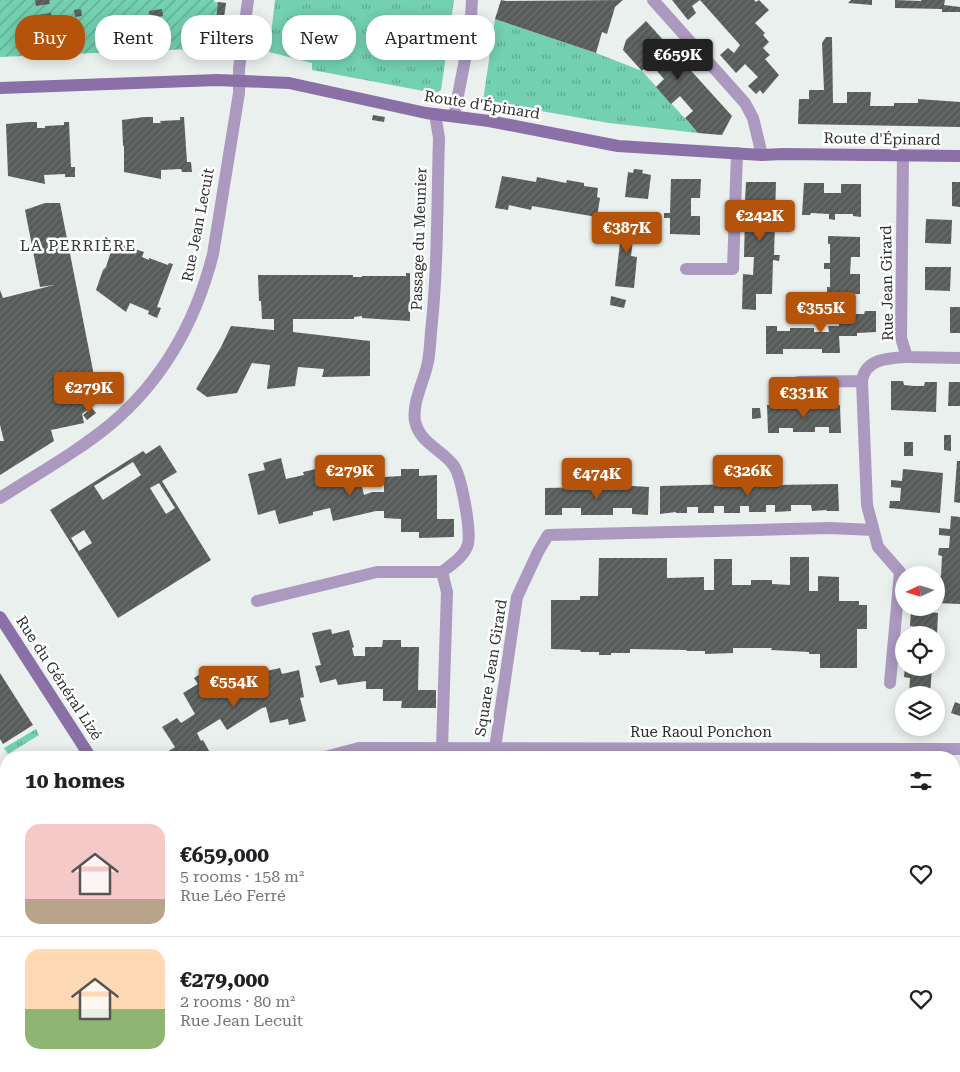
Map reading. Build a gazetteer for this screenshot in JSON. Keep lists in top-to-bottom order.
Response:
{
  "streets": {
    "main road": ["Route d'Épinard", "Rue du Général Lizé"],
    "street": [
      "Rue Jean Lecuit",
      "Passage du Meunier",
      "Rue Jean Girard",
      "Square Jean Girard",
      "Rue Raoul Ponchon"
    ]
  },
  "crossings": [
    ["Route d'Épinard", "Rue Jean Lecuit"],
    ["Route d'Épinard", "Passage du Meunier"],
    ["Route d'Épinard", "Rue Jean Girard"],
    ["Square Jean Girard", "Rue Raoul Ponchon"]
  ],
  "districts": ["LA PERRIÈRE"],
  "north": "left",
  "page": {
    "chip": [
      "Buy",
      "Rent",
      "Filters",
      "New",
      "Apartment"
    ],
    "price": [
      "€659K",
      "€242K",
      "€387K",
      "€355K",
      "€279K",
      "€331K",
      "€279K",
      "€326K",
      "€474K",
      "€554K"
    ],
    "heading": "10 homes",
    "list": [
      {
        "name": "€659,000",
        "note": "5 rooms · 158 m² · Rue Léo Ferré"
      },
      {
        "name": "€279,000",
        "note": "2 rooms · 80 m² · Rue Jean Lecuit"
      }
    ]
  }
}
